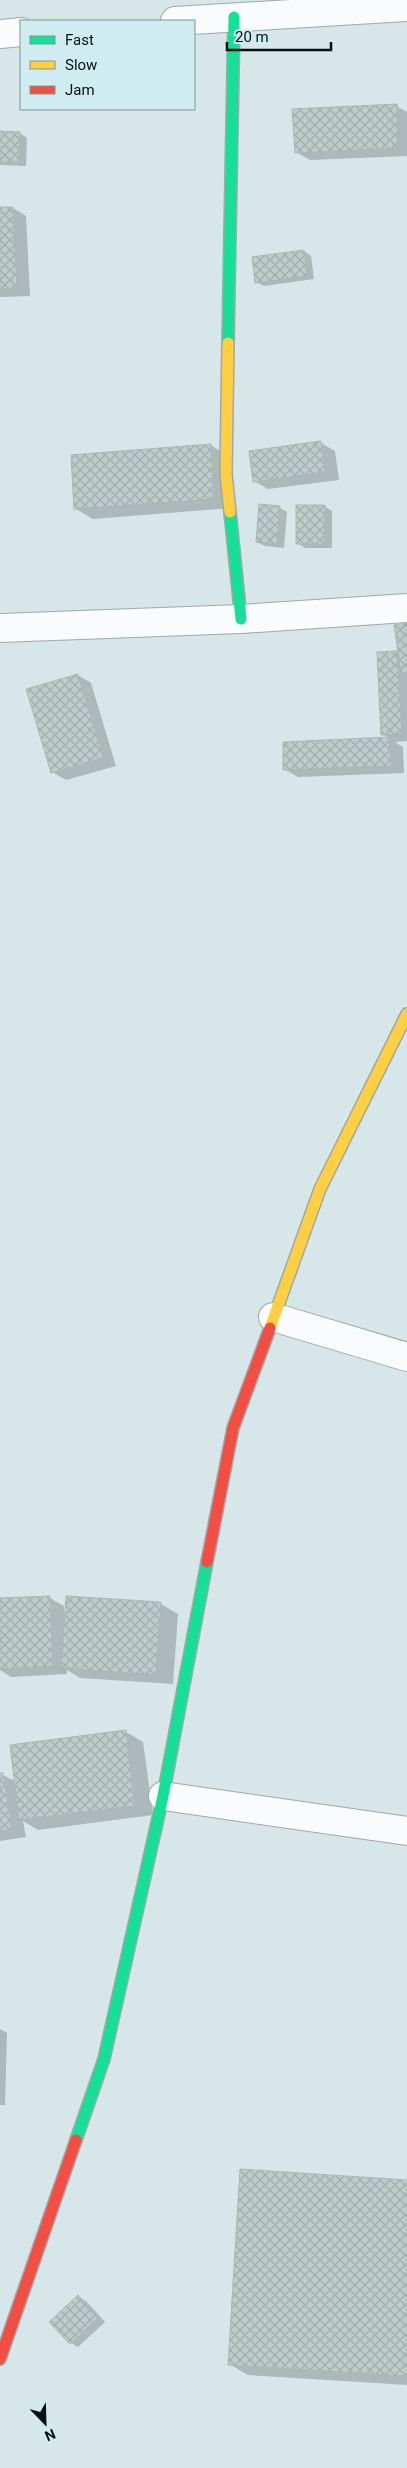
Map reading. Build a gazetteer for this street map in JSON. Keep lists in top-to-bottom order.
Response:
{
  "legend": ["Fast", "Slow", "Jam"],
  "scale_bar": "20 m",
  "north": "bottom right"
}
